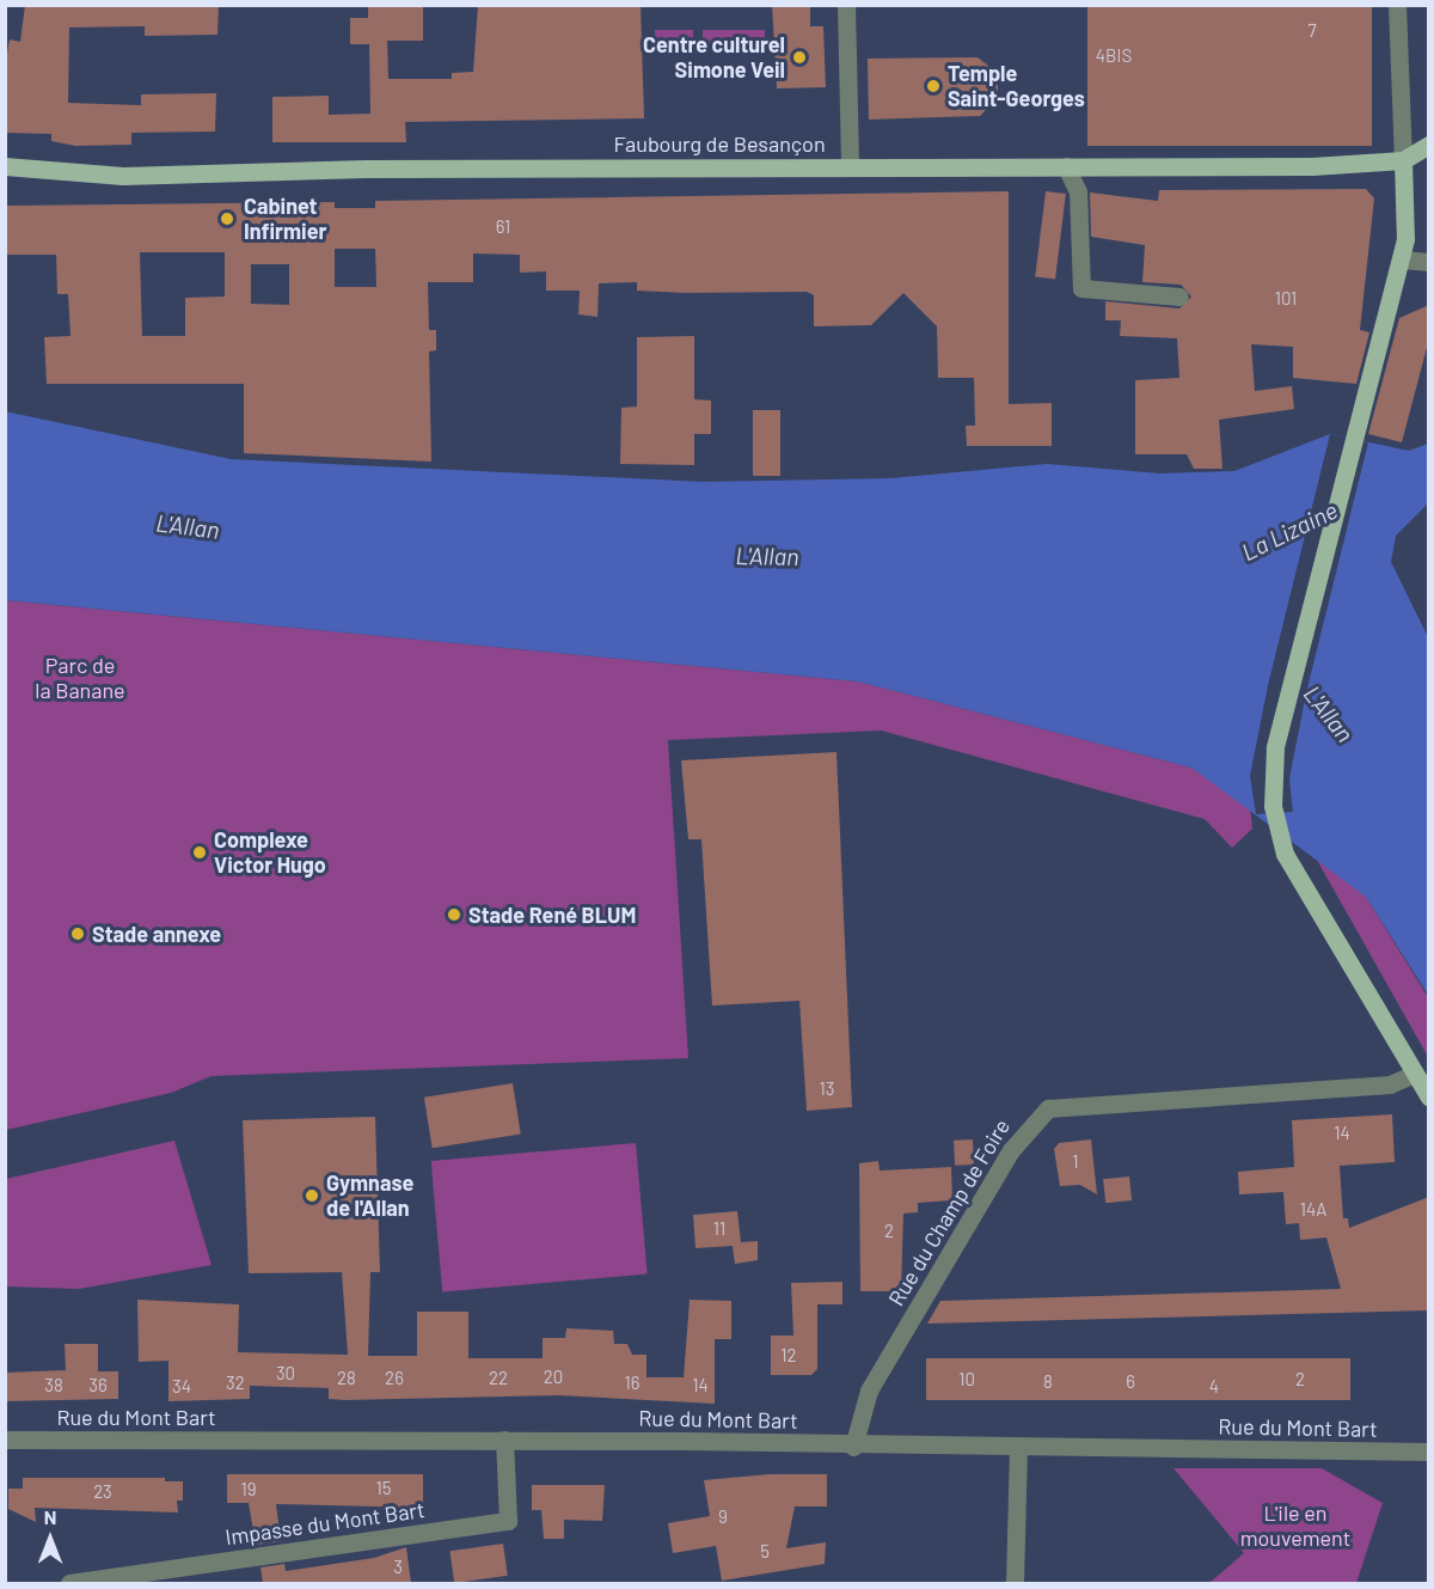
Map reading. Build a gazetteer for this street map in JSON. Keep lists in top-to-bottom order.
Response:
{
  "streets": {
    "main road": ["Faubourg de Besançon"],
    "street": ["Rue du Champ de Foire", "Rue du Mont Bart", "Impasse du Mont Bart"]
  },
  "crossings": [
    ["Rue du Champ de Foire", "Rue du Mont Bart"],
    ["Rue du Mont Bart", "Impasse du Mont Bart"]
  ],
  "water": ["L'Allan", "La Lizaine"],
  "parks": ["Parc de la Banane", "L'ile en mouvement"],
  "places": [
    "Centre culturel Simone Veil",
    "Temple Saint-Georges",
    "Cabinet Infirmier",
    "Complexe Victor Hugo",
    "Stade René BLUM",
    "Stade annexe",
    "Gymnase de l'Allan"
  ],
  "house_numbers": [
    "7",
    "4BIS",
    "61",
    "101",
    "13",
    "14",
    "1",
    "14A",
    "11",
    "2",
    "12",
    "30",
    "20",
    "28",
    "26",
    "22",
    "10",
    "2",
    "8",
    "6",
    "32",
    "16",
    "38",
    "36",
    "14",
    "34",
    "4",
    "15",
    "19",
    "23",
    "9",
    "5",
    "3"
  ],
  "north": "top"
}
